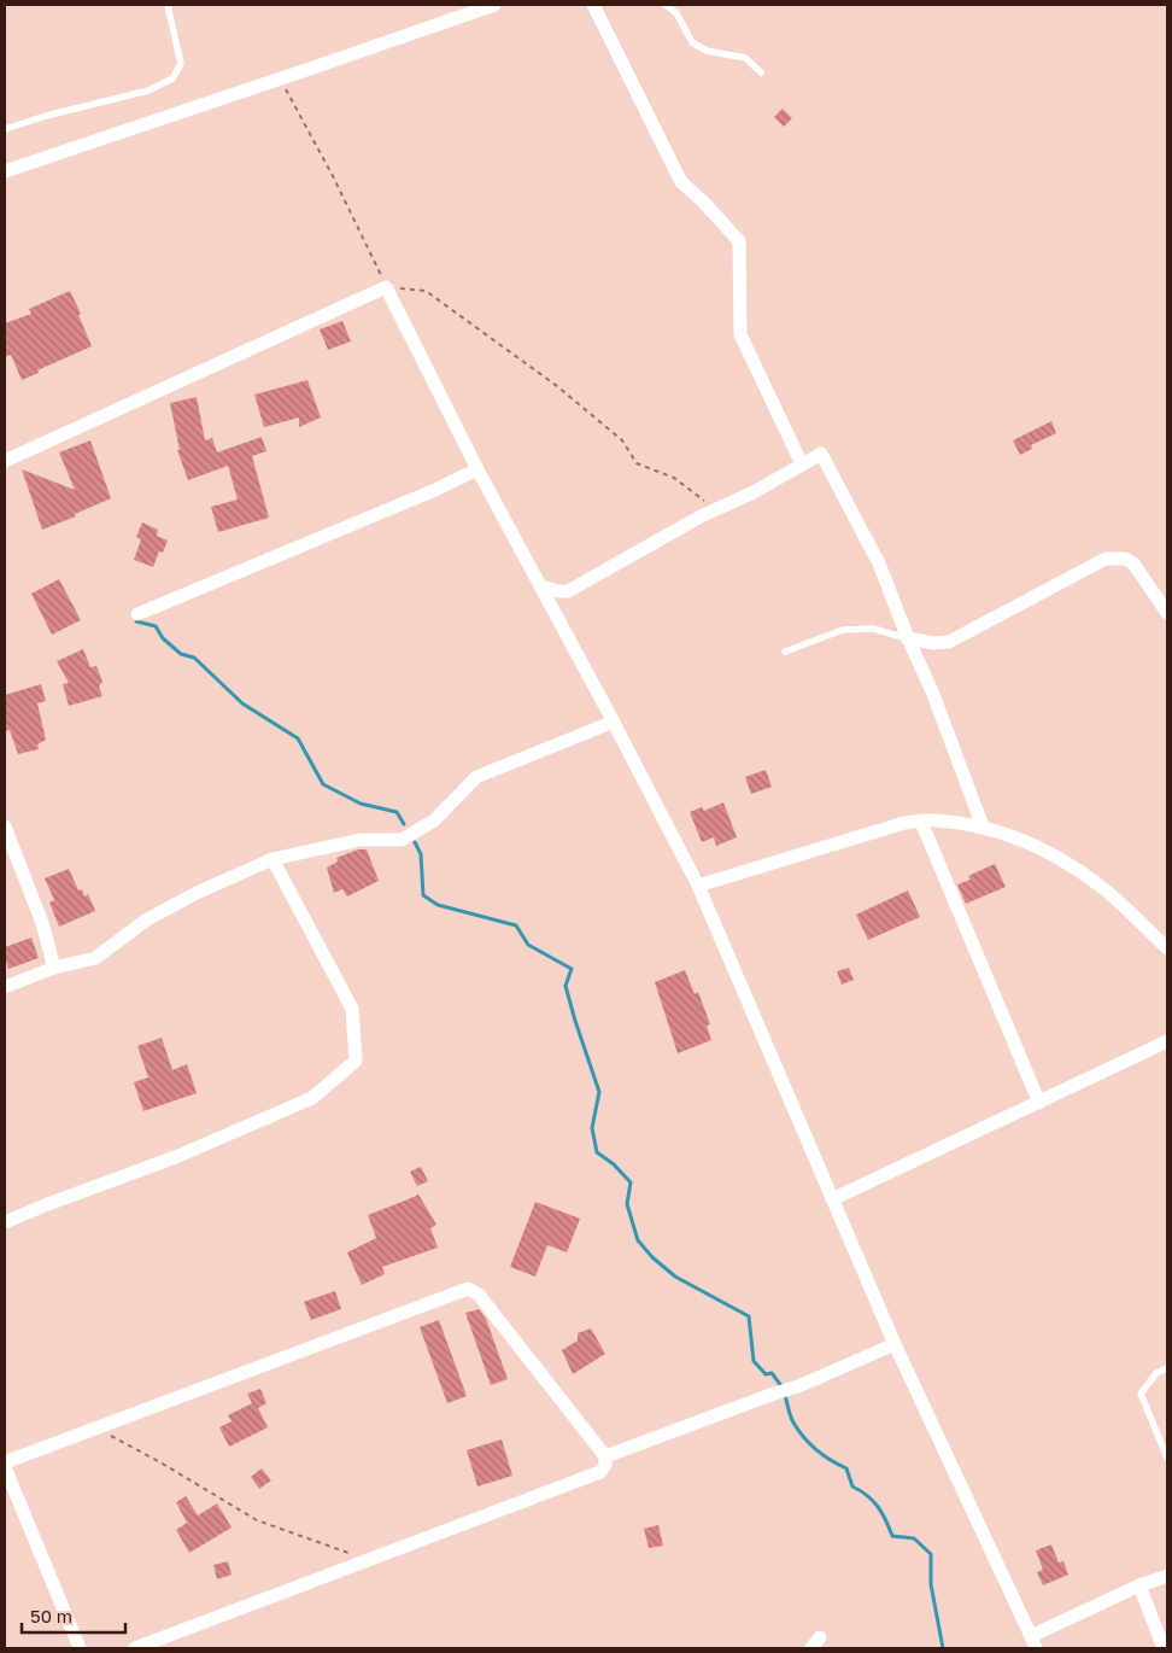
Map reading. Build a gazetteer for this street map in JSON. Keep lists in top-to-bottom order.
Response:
{
  "scale_bar": "50 m"
}
